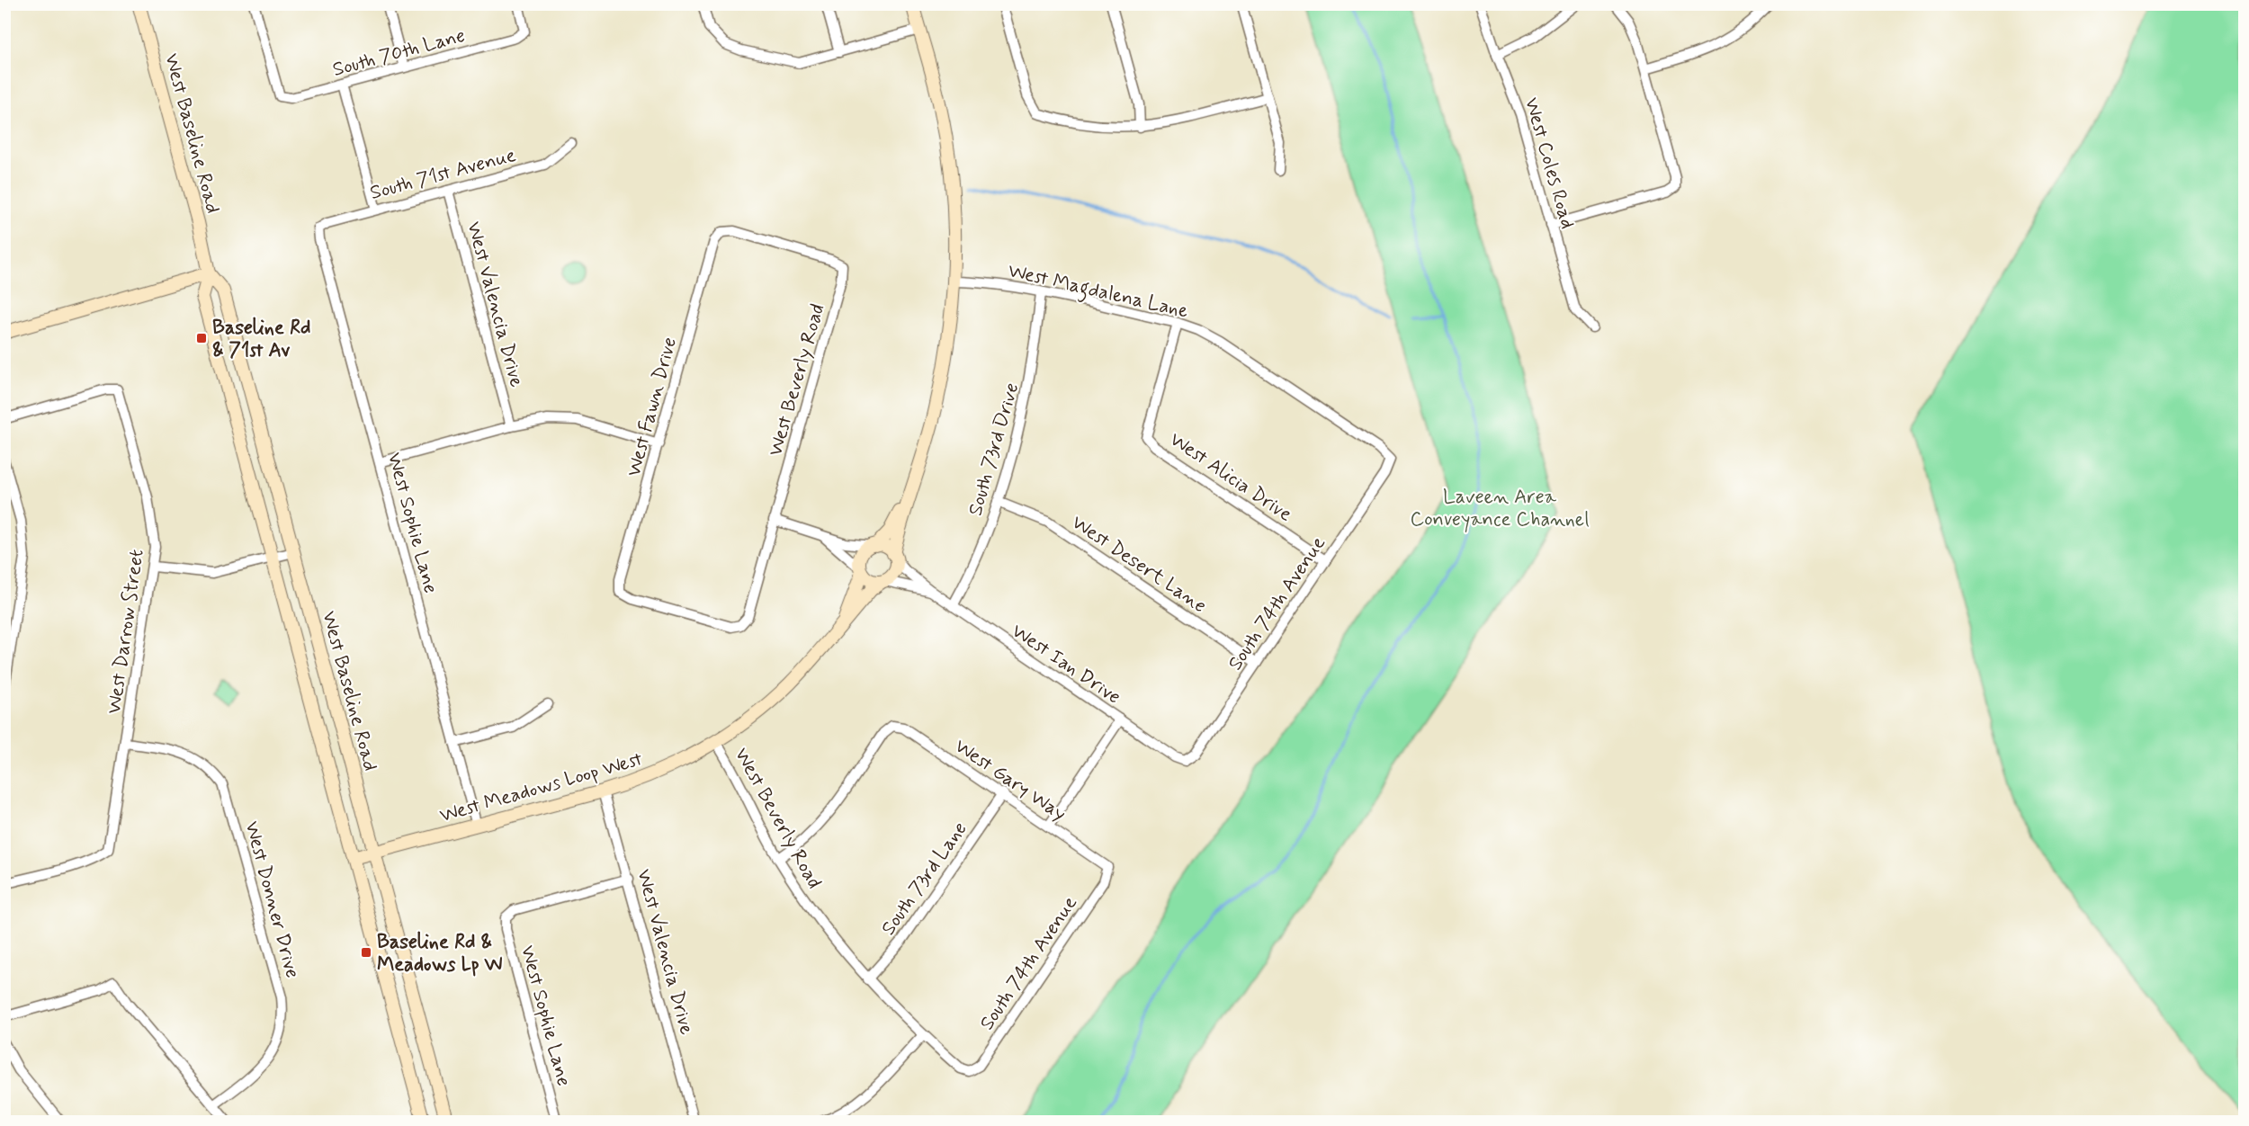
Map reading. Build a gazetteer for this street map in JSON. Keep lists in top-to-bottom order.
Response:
{
  "streets": {
    "main road": ["West Baseline Road", "West Meadows Loop West"],
    "street": [
      "South 70th Lane",
      "West Coles Road",
      "South 71st Avenue",
      "West Magdalena Lane",
      "West Valencia Drive",
      "West Beverly Road",
      "West Fawn Drive",
      "South 73rd Drive",
      "West Alicia Drive",
      "West Sophie Lane",
      "West Desert Lane",
      "South 74th Avenue",
      "West Darrow Street",
      "West Ian Drive",
      "West Gary Way",
      "South 73rd Lane",
      "West Donner Drive"
    ]
  },
  "crossings": [
    ["West Baseline Road", "West Meadows Loop West"],
    ["South 71st Avenue", "West Valencia Drive"],
    ["South 71st Avenue", "West Sophie Lane"],
    ["West Magdalena Lane", "South 73rd Drive"],
    ["West Magdalena Lane", "West Alicia Drive"],
    ["West Magdalena Lane", "South 74th Avenue"],
    ["West Valencia Drive", "West Sophie Lane"],
    ["West Valencia Drive", "West Meadows Loop West"],
    ["West Beverly Road", "West Fawn Drive"],
    ["West Beverly Road", "South 74th Avenue"],
    ["West Beverly Road", "West Gary Way"],
    ["West Beverly Road", "West Meadows Loop West"],
    ["West Beverly Road", "South 73rd Lane"],
    ["South 73rd Drive", "West Desert Lane"],
    ["South 73rd Drive", "West Ian Drive"],
    ["West Alicia Drive", "South 74th Avenue"],
    ["West Sophie Lane", "West Meadows Loop West"],
    ["West Desert Lane", "South 74th Avenue"],
    ["South 74th Avenue", "West Ian Drive"],
    ["South 74th Avenue", "West Gary Way"],
    ["West Darrow Street", "West Donner Drive"],
    ["West Ian Drive", "West Meadows Loop West"],
    ["West Gary Way", "South 73rd Lane"]
  ],
  "parks": ["Laveen Area Conveyance Channel"],
  "places": {
    "transit": ["Baseline Rd & 71st Av", "Baseline Rd & Meadows Lp W"]
  }
}
